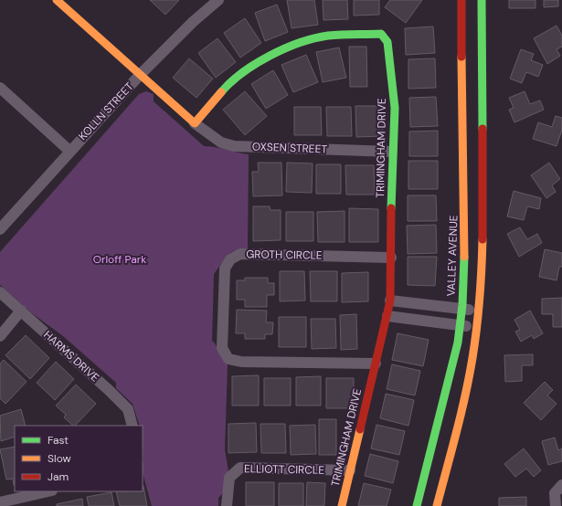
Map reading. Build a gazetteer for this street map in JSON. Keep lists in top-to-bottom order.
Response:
{
  "streets": {
    "main road": ["TRIMINGHAM DRIVE", "VALLEY AVENUE"],
    "street": [
      "KOLLN STREET",
      "OXSEN STREET",
      "GROTH CIRCLE",
      "HARMS DRIVE",
      "ELLIOTT CIRCLE"
    ]
  },
  "crossings": [
    ["OXSEN STREET", "TRIMINGHAM DRIVE"],
    ["TRIMINGHAM DRIVE", "GROTH CIRCLE"],
    ["TRIMINGHAM DRIVE", "ELLIOTT CIRCLE"]
  ],
  "parks": ["Orloff Park"],
  "legend": ["Fast", "Slow", "Jam"]
}
